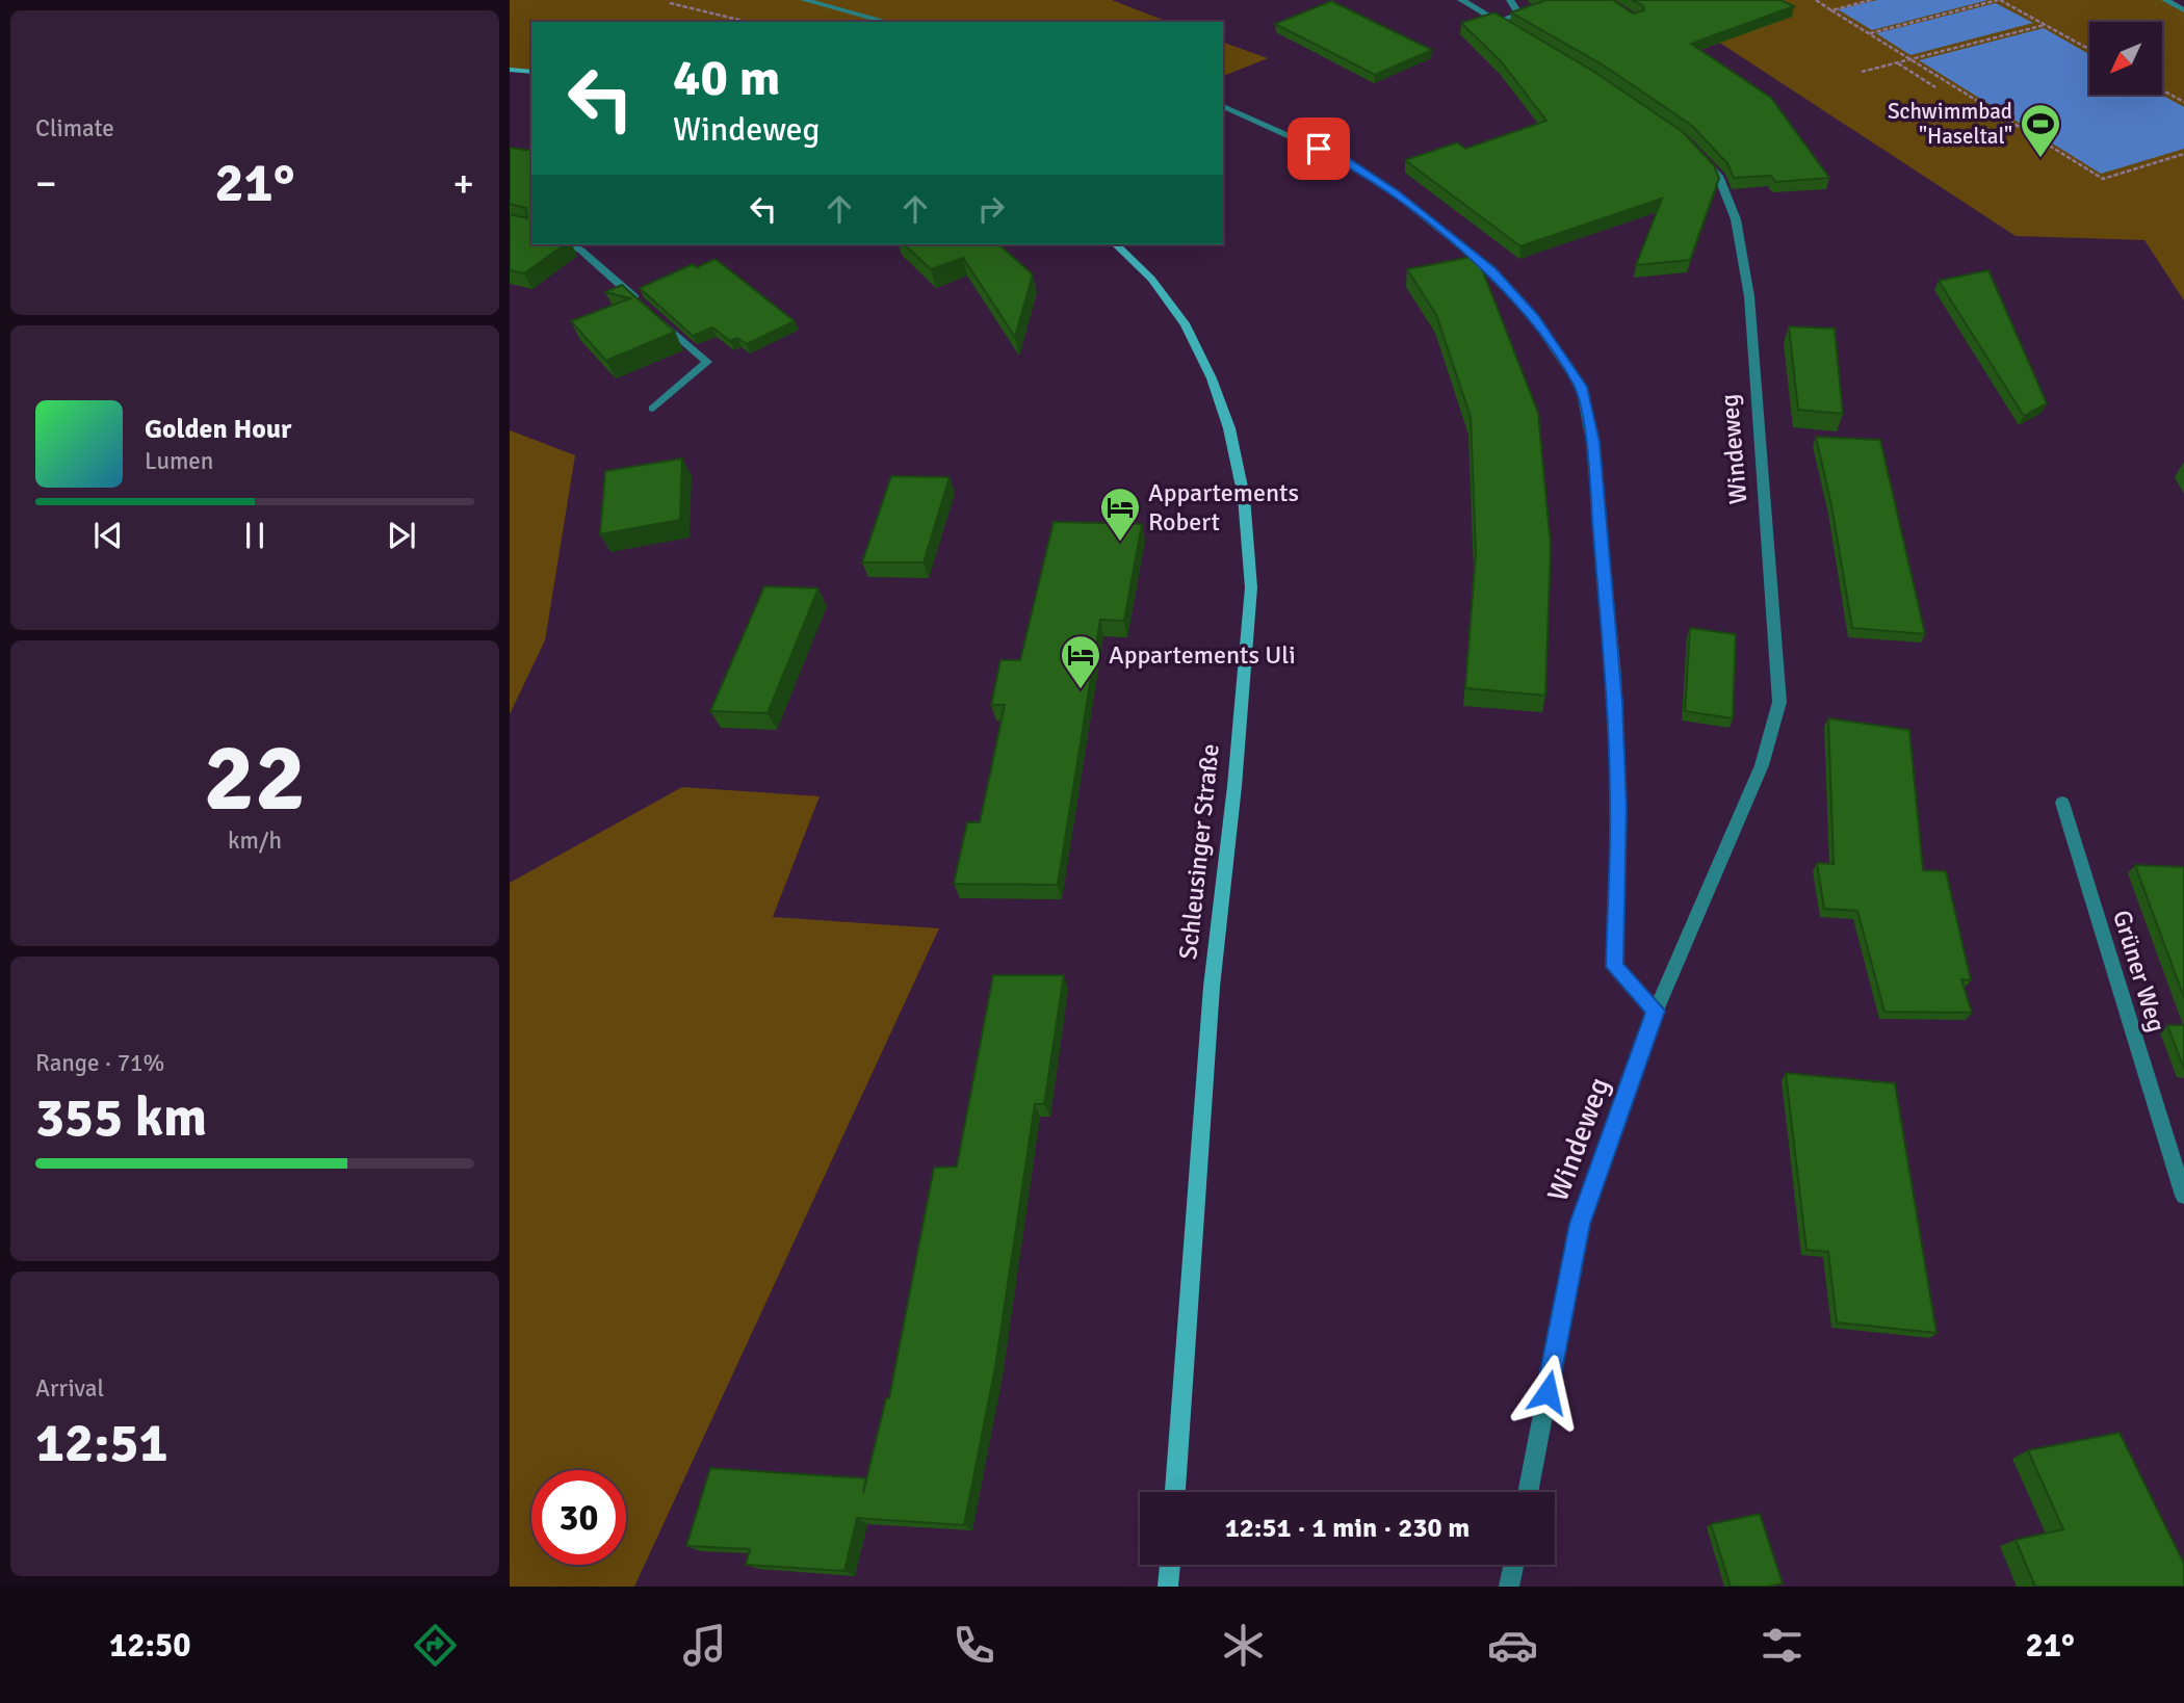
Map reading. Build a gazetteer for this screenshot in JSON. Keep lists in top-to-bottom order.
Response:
{
  "streets": {
    "main road": ["Schleusinger Straße"],
    "street": ["Windeweg", "Grüner Weg"]
  },
  "places": {
    "sports": ["Schwimmbad \"Haseltal\""],
    "hotel": ["Appartements Robert", "Appartements Uli"]
  },
  "north": "bottom left",
  "page": {
    "tile": [
      "Climate",
      ["22", "km/h"],
      ["Range · 71%", "355 km"],
      ["Arrival", "12:51"]
    ],
    "turn": ["40 m", "Windeweg"],
    "heat": ["−", "21°", "+"],
    "song": ["Golden Hour", "Lumen"],
    "limit": "30",
    "trip": "12:51 · 1 min · 230 m",
    "tabs": ["12:50", "21°"]
  }
}
